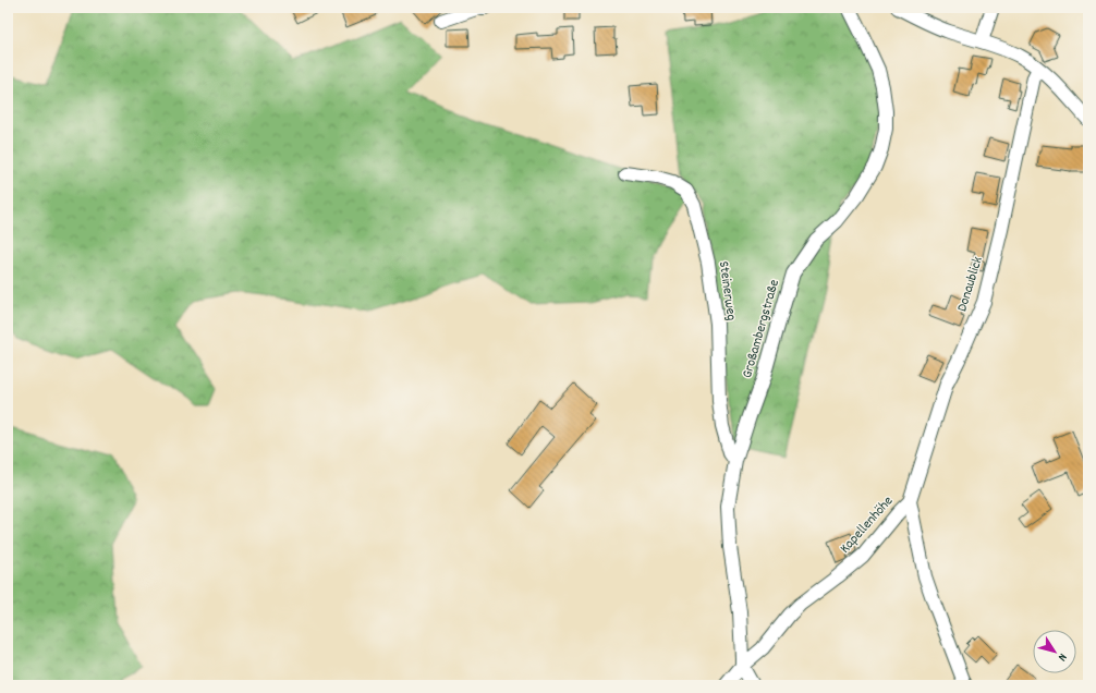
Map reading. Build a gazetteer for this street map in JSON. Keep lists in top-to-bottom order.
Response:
{
  "streets": {
    "street": [
      "Donaublick",
      "Steinerweg",
      "Großambergstraße",
      "Kapellenhöhe"
    ]
  },
  "crossings": [
    ["Donaublick", "Kapellenhöhe"],
    ["Steinerweg", "Großambergstraße"],
    ["Großambergstraße", "Kapellenhöhe"]
  ],
  "north": "bottom right"
}
